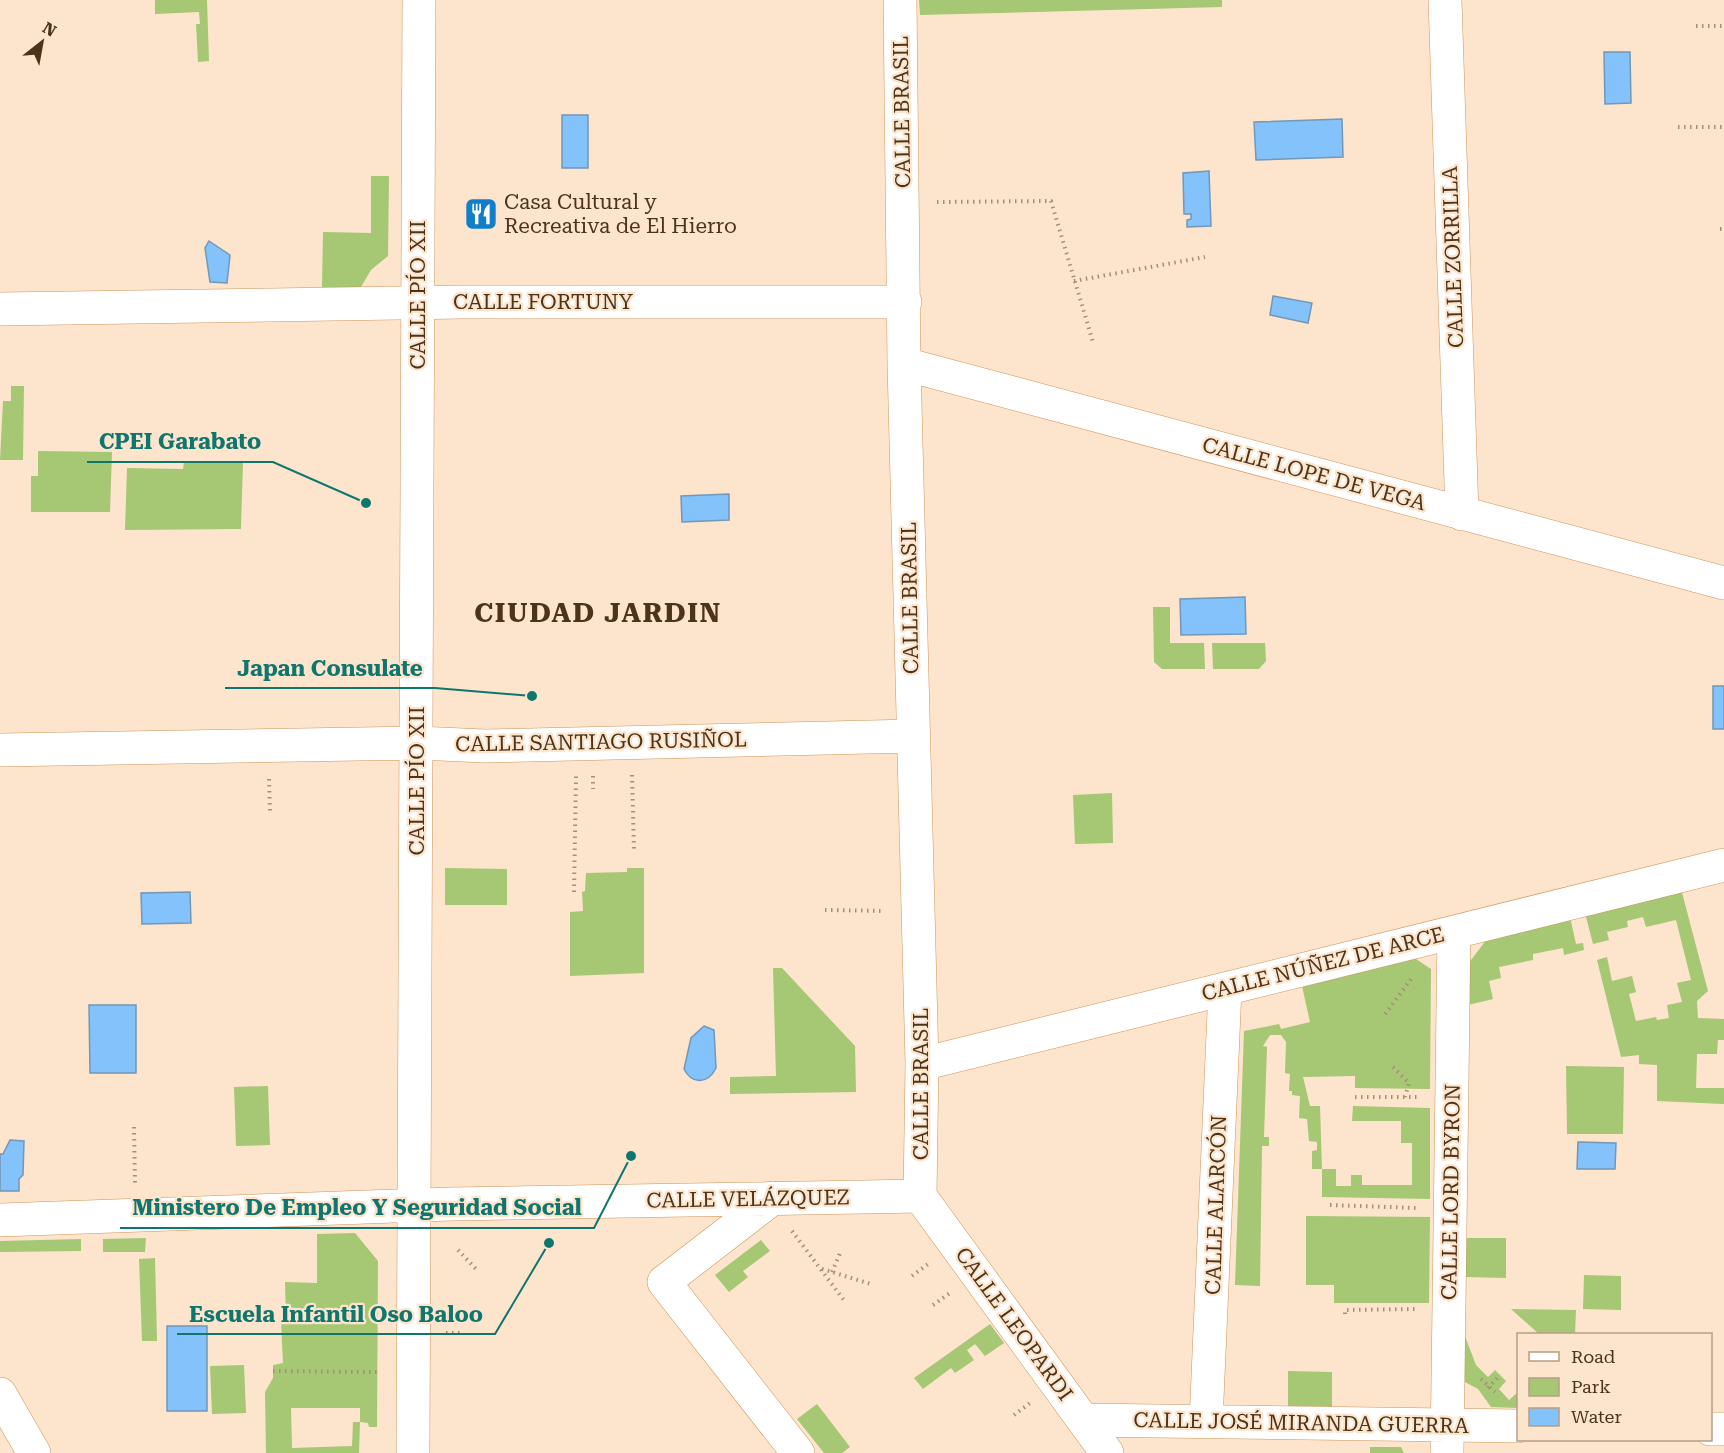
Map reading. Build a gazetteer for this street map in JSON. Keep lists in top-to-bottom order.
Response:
{
  "streets": {
    "street": [
      "CALLE BRASIL",
      "CALLE ZORRILLA",
      "CALLE PÍO XII",
      "CALLE FORTUNY",
      "CALLE LOPE DE VEGA",
      "CALLE SANTIAGO RUSIÑOL",
      "CALLE NÚÑEZ DE ARCE",
      "CALLE LORD BYRON",
      "CALLE VELÁZQUEZ",
      "CALLE ALARCÓN",
      "CALLE LEOPARDI",
      "CALLE JOSÉ MIRANDA GUERRA"
    ]
  },
  "crossings": [
    ["CALLE BRASIL", "CALLE FORTUNY"],
    ["CALLE BRASIL", "CALLE LOPE DE VEGA"],
    ["CALLE BRASIL", "CALLE SANTIAGO RUSIÑOL"],
    ["CALLE BRASIL", "CALLE NÚÑEZ DE ARCE"],
    ["CALLE BRASIL", "CALLE VELÁZQUEZ"],
    ["CALLE BRASIL", "CALLE LEOPARDI"],
    ["CALLE ZORRILLA", "CALLE LOPE DE VEGA"],
    ["CALLE PÍO XII", "CALLE FORTUNY"],
    ["CALLE PÍO XII", "CALLE SANTIAGO RUSIÑOL"],
    ["CALLE PÍO XII", "CALLE VELÁZQUEZ"],
    ["CALLE NÚÑEZ DE ARCE", "CALLE LORD BYRON"],
    ["CALLE NÚÑEZ DE ARCE", "CALLE ALARCÓN"],
    ["CALLE LORD BYRON", "CALLE JOSÉ MIRANDA GUERRA"],
    ["CALLE VELÁZQUEZ", "CALLE LEOPARDI"],
    ["CALLE ALARCÓN", "CALLE JOSÉ MIRANDA GUERRA"],
    ["CALLE LEOPARDI", "CALLE JOSÉ MIRANDA GUERRA"]
  ],
  "districts": ["CIUDAD JARDIN"],
  "places": {
    "restaurant": ["Casa Cultural y Recreativa de El Hierro"],
    "other": [
      "CPEI Garabato",
      "Japan Consulate",
      "Ministero De Empleo Y Seguridad Social",
      "Escuela Infantil Oso Baloo"
    ]
  },
  "legend": ["Road", "Park", "Water"],
  "north": "top right"
}
